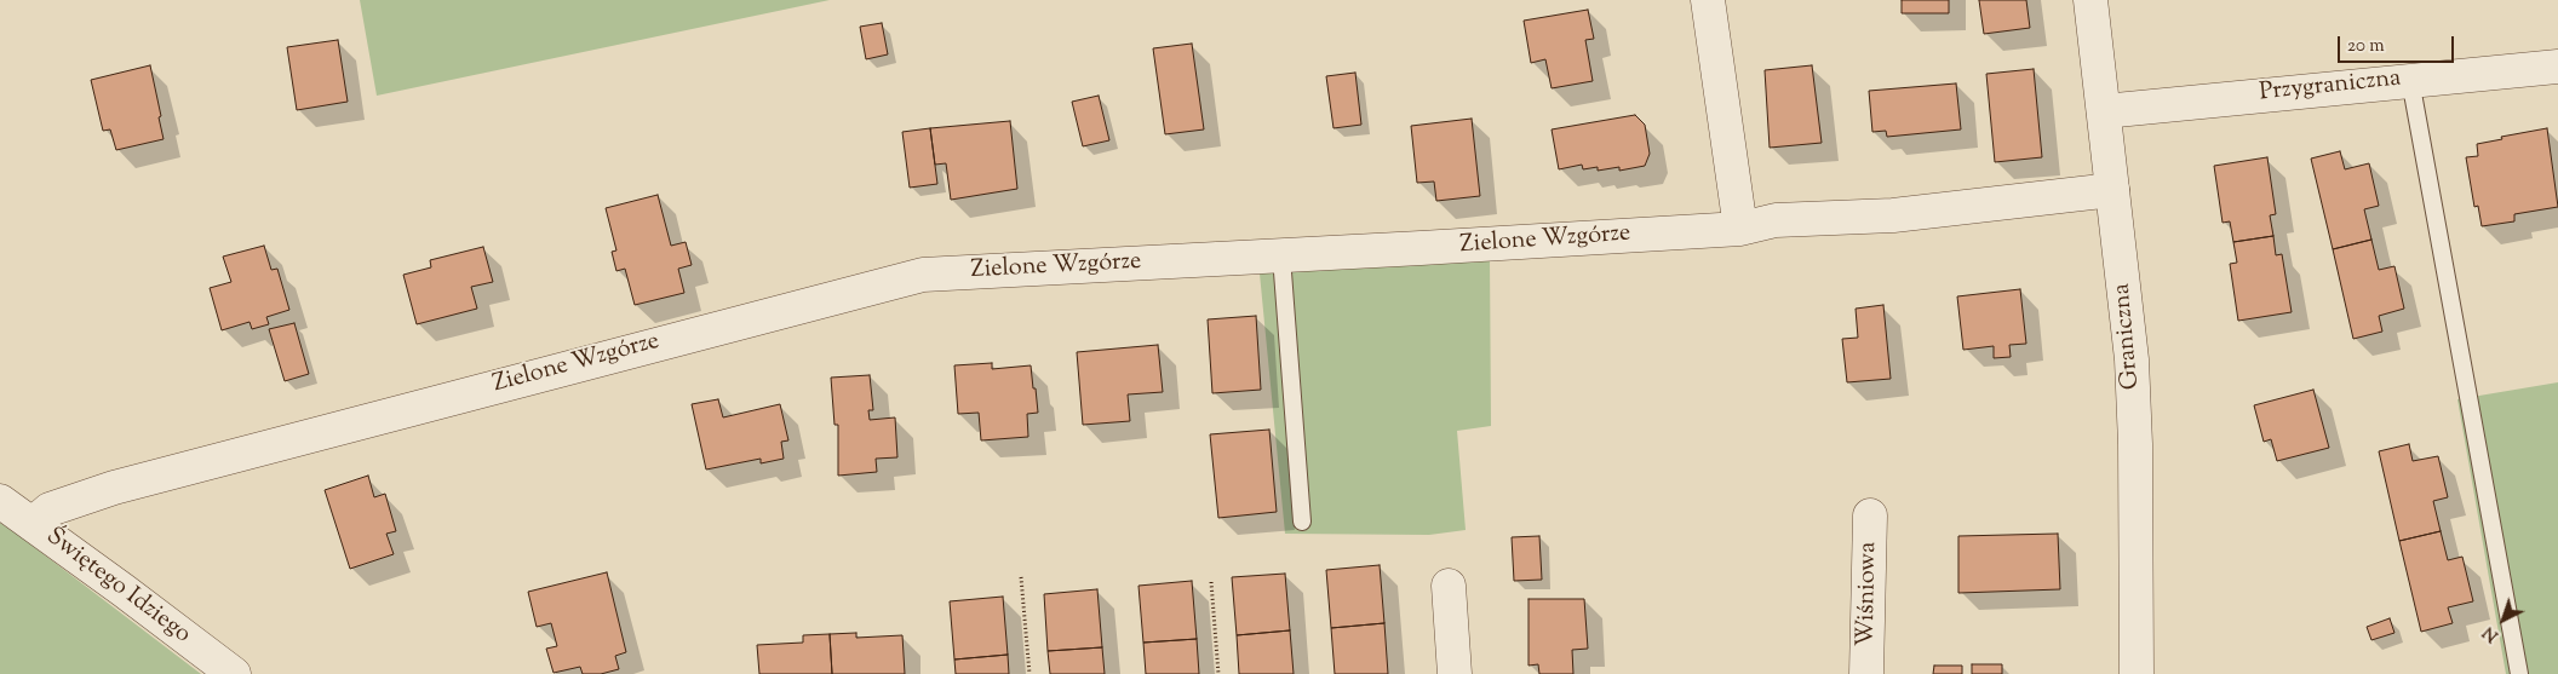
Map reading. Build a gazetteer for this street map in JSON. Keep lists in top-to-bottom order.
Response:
{
  "streets": {
    "street": [
      "Przygraniczna",
      "Zielone Wzgórze",
      "Graniczna",
      "Świętego Idziego",
      "Wiśniowa"
    ]
  },
  "crossings": [
    ["Przygraniczna", "Graniczna"],
    ["Zielone Wzgórze", "Graniczna"],
    ["Zielone Wzgórze", "Świętego Idziego"]
  ],
  "scale_bar": "20 m",
  "north": "bottom left"
}
